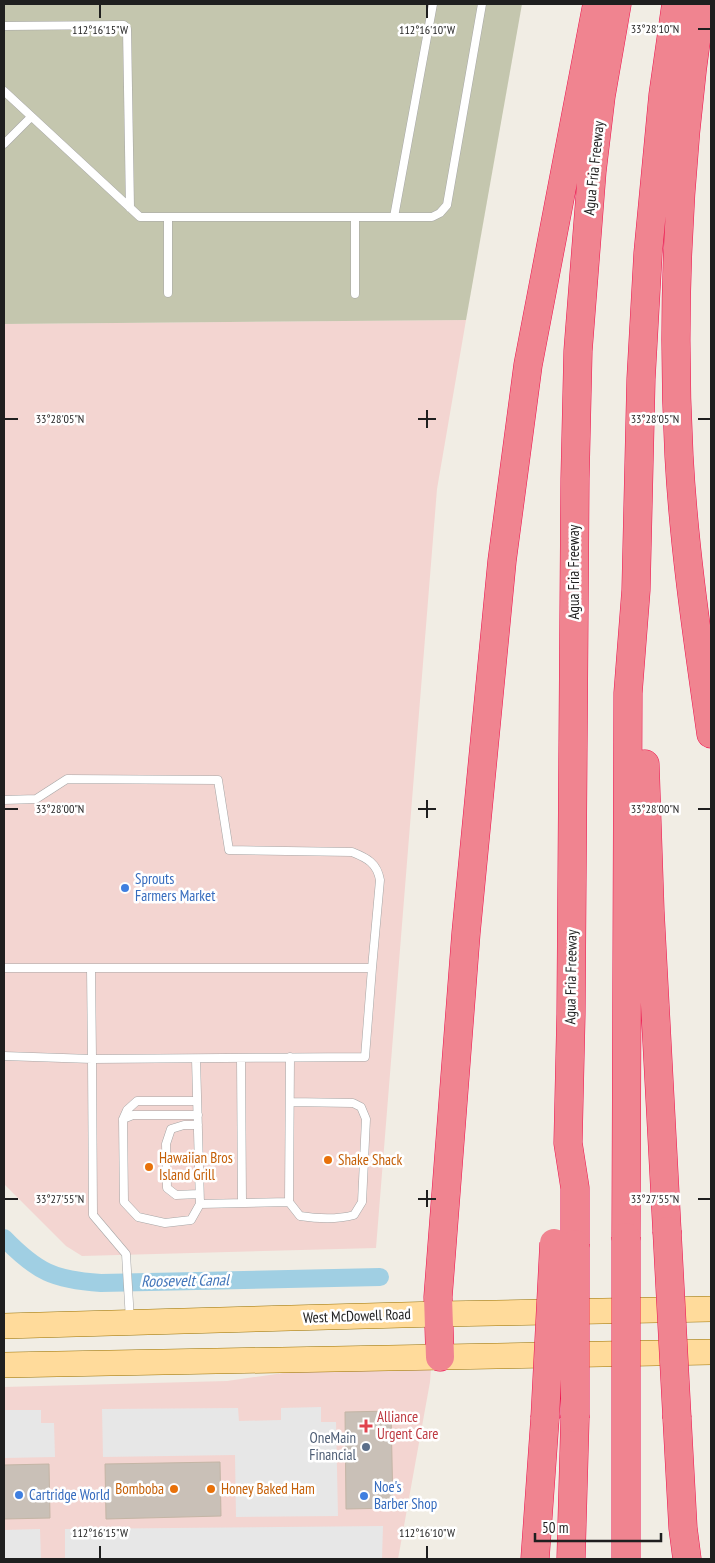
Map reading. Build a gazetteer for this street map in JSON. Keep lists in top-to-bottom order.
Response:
{
  "streets": {
    "highway": ["Agua Fria Freeway"],
    "main road": ["West McDowell Road"]
  },
  "water": ["Roosevelt Canal"],
  "places": {
    "other": [
      "Sprouts Farmers Market",
      "Shake Shack",
      "Hawaiian Bros Island Grill",
      "OneMain Financial",
      "Bomboba",
      "Honey Baked Ham",
      "Cartridge World",
      "Noe's Barber Shop"
    ],
    "health": ["Alliance Urgent Care"]
  },
  "scale_bar": "50 m",
  "coordinates": [
    "33°28'10\"N",
    "112°16'15\"W",
    "112°16'10\"W",
    "33°28'05\"N",
    "33°28'00\"N",
    "33°27'55\"N"
  ]
}
